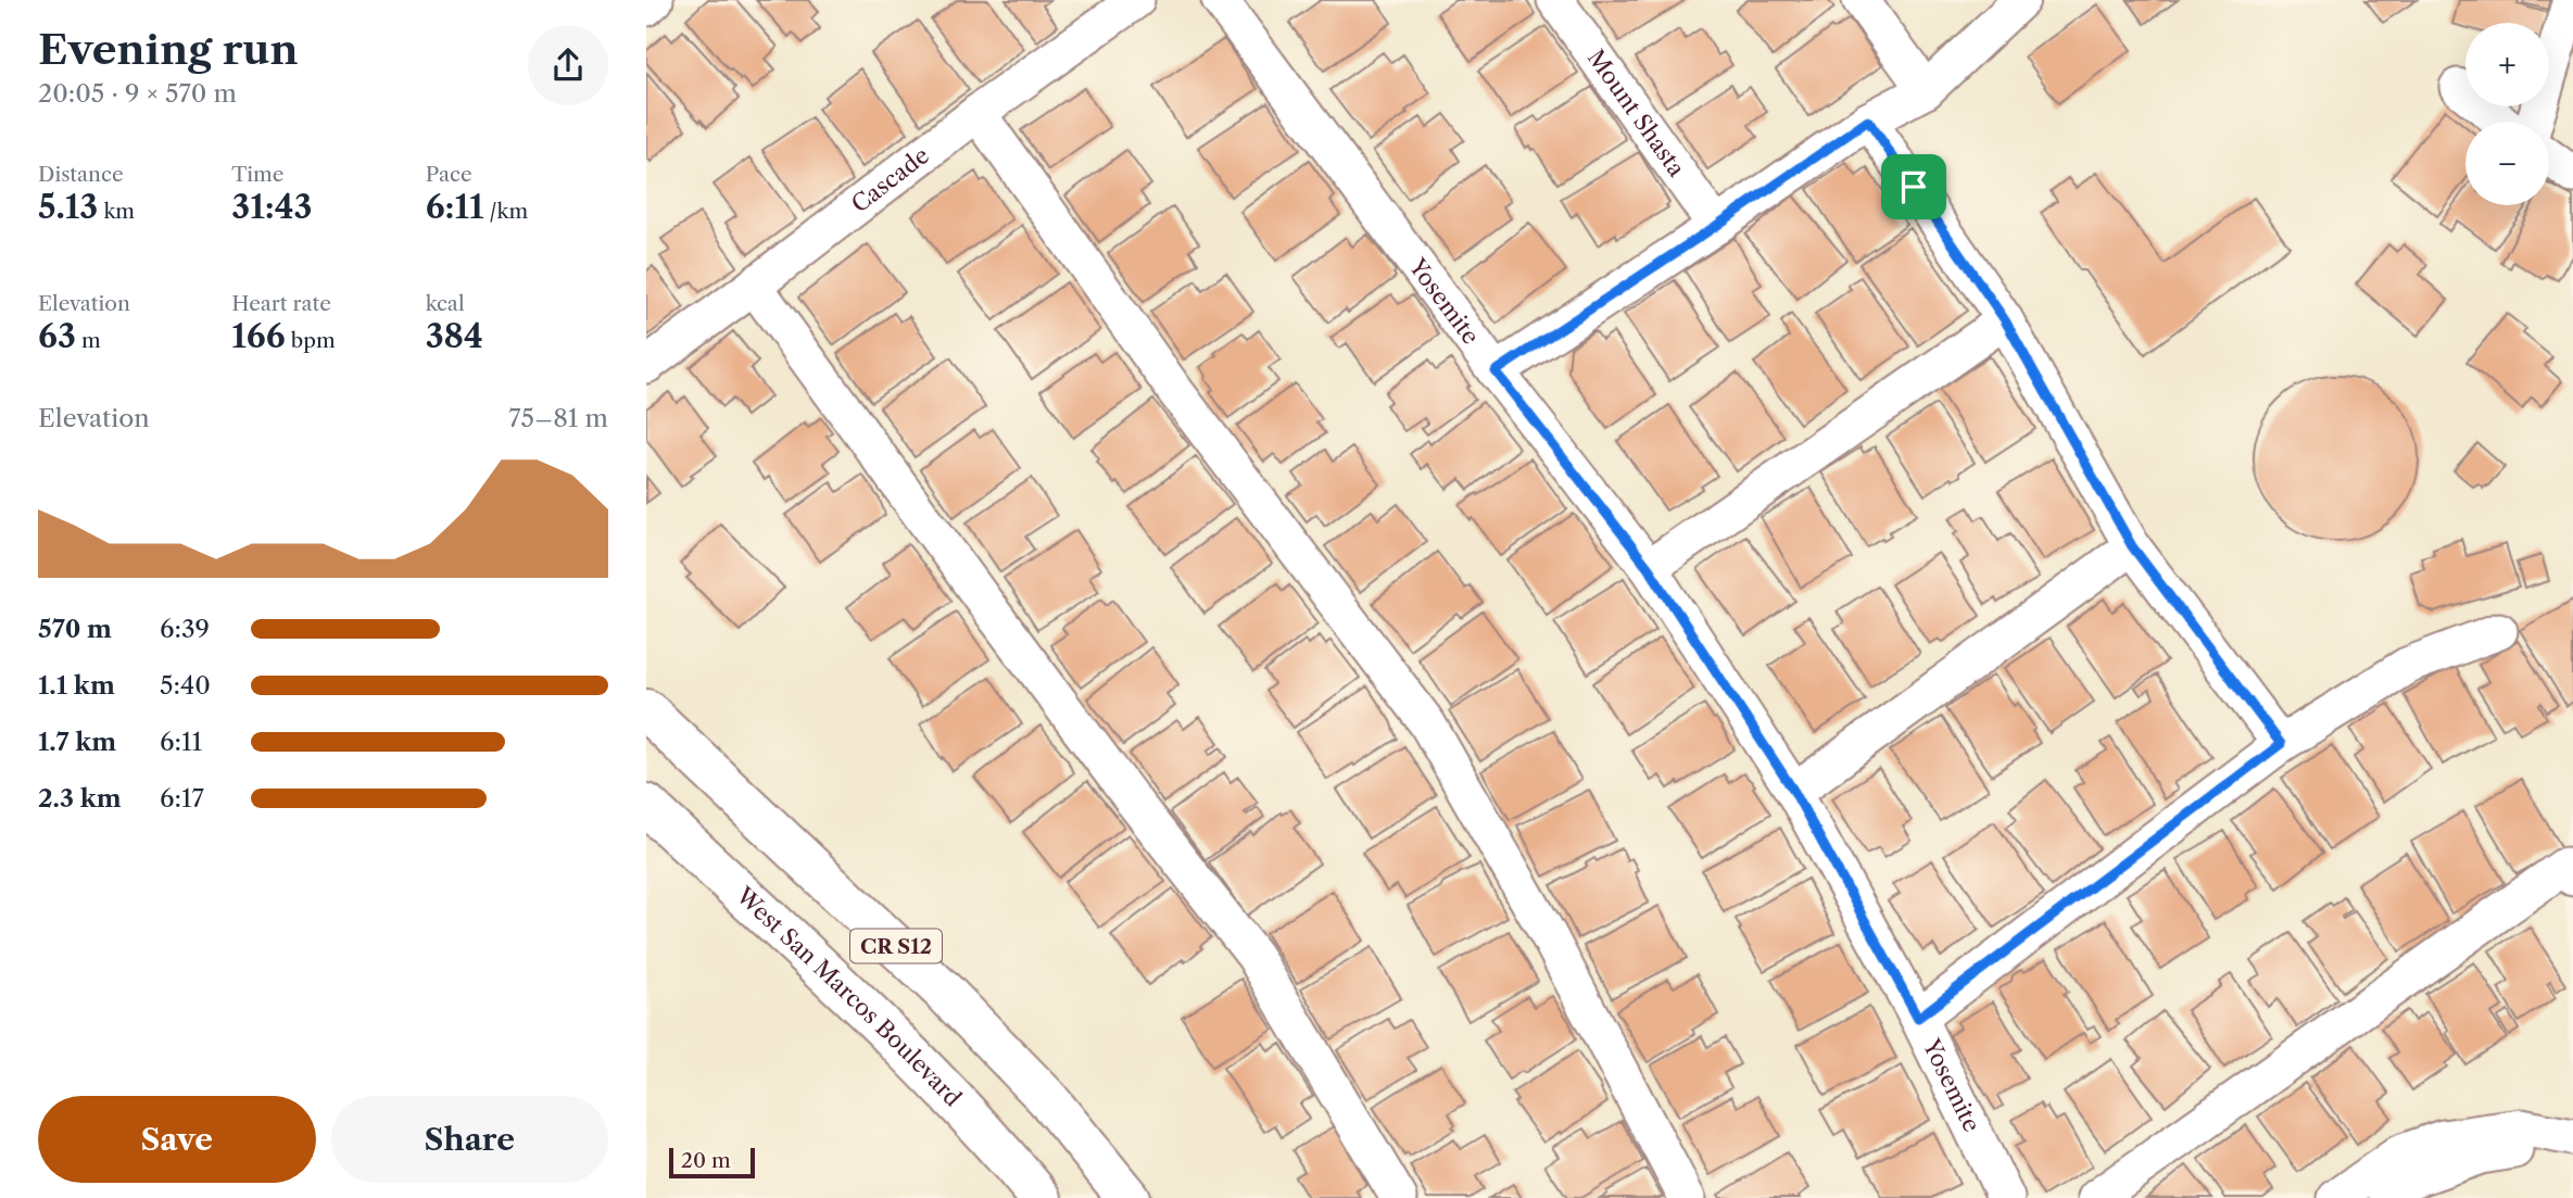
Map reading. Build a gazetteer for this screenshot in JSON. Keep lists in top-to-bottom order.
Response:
{
  "streets": {
    "main road": ["CR S12", "West San Marcos Boulevard"],
    "street": ["Mount Shasta", "Cascade", "Yosemite"]
  },
  "scale_bar": "20 m",
  "page": {
    "heading": ["Evening run", "20:05 · 9 × 570 m"],
    "map_buttons": ["+", "−"],
    "stats": [
      ["Distance", "5.13 km"],
      ["Time", "31:43"],
      ["Pace", "6:11 /km"],
      ["Elevation", "63 m"],
      ["Heart rate", "166 bpm"],
      ["kcal", "384"]
    ],
    "chart": ["Elevation", "75–81 m"],
    "list": [
      {
        "name": "570 m",
        "note": "6:39"
      },
      {
        "name": "1.1 km",
        "note": "5:40"
      },
      {
        "name": "1.7 km",
        "note": "6:11"
      },
      {
        "name": "2.3 km",
        "note": "6:17"
      }
    ],
    "buttons": ["Save", "Share"],
    "scale": "20 m"
  }
}
